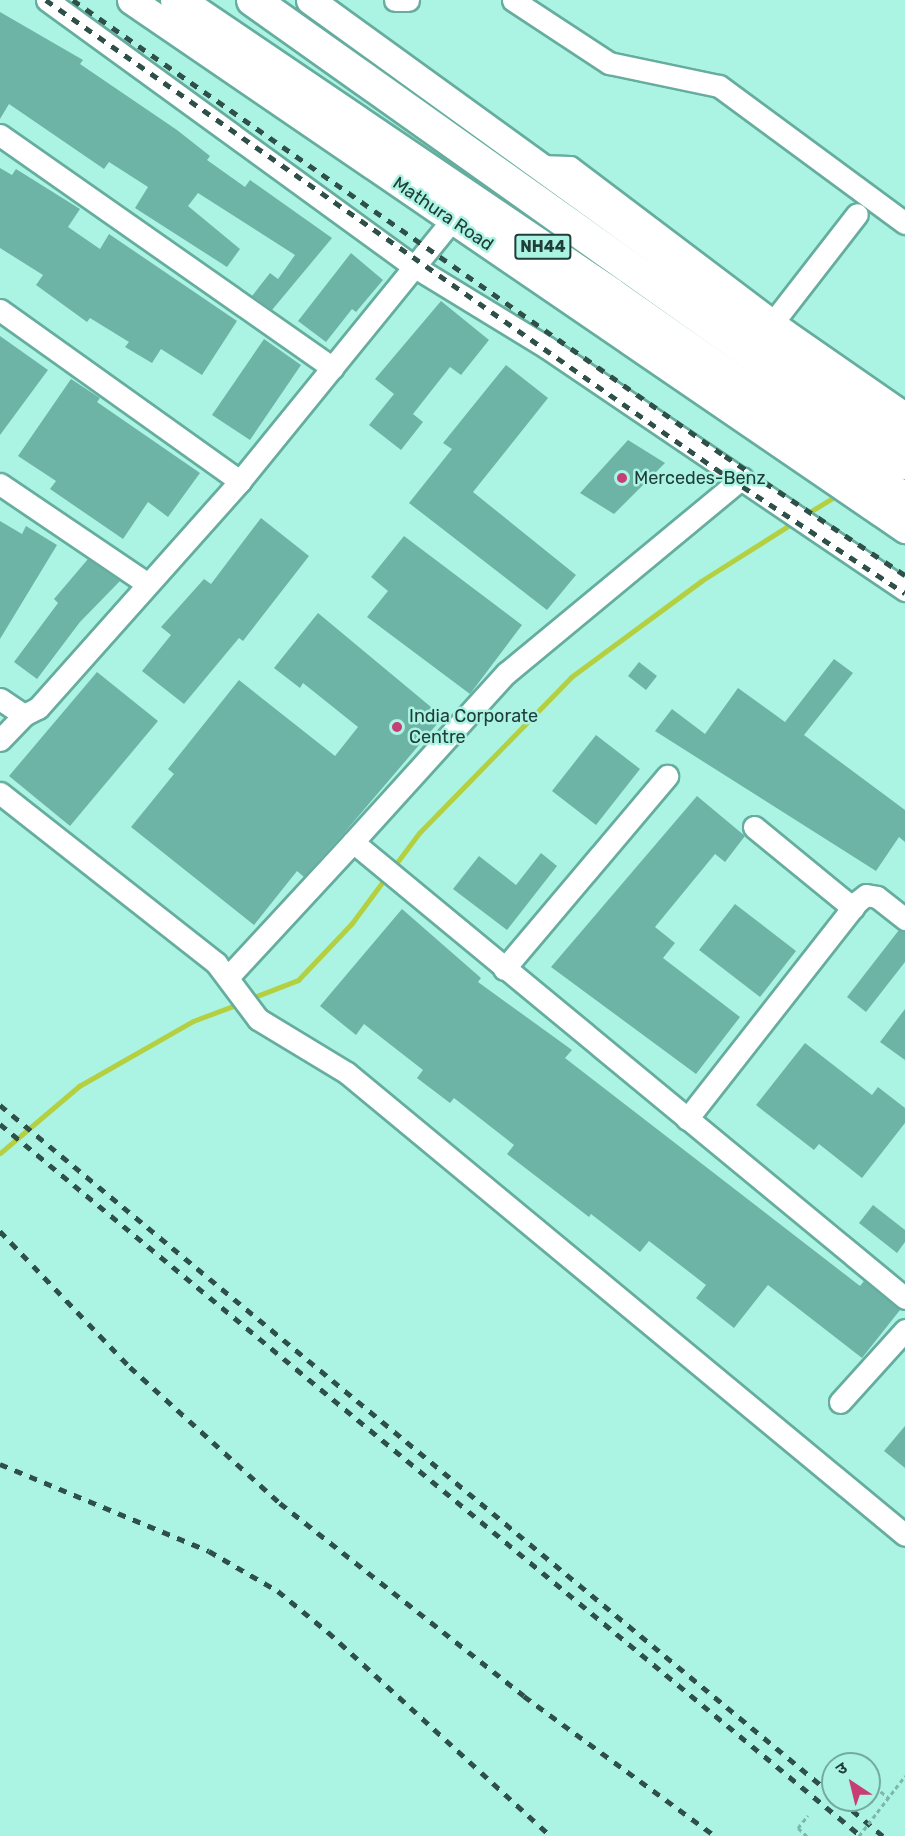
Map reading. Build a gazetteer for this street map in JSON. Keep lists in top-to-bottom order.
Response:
{
  "streets": {
    "highway": ["Mathura Road", "NH44"]
  },
  "places": ["Mercedes-Benz", "India Corporate Centre"],
  "north": "top left"
}
